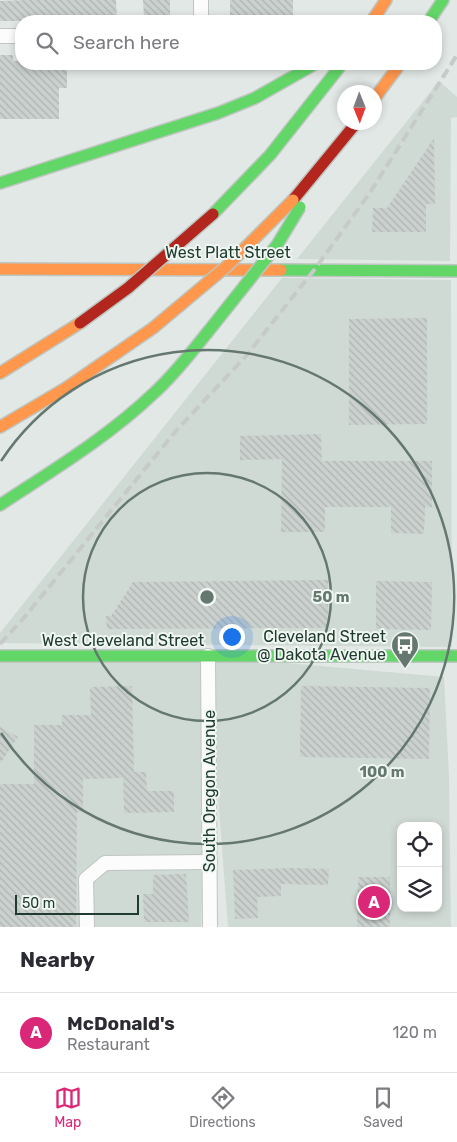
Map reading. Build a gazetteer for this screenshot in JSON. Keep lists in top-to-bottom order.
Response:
{
  "streets": {
    "main road": ["West Platt Street", "West Cleveland Street"],
    "street": ["South Oregon Avenue"]
  },
  "crossings": [
    ["West Cleveland Street", "South Oregon Avenue"]
  ],
  "places": {
    "bus stop": ["Cleveland Street @ Dakota Avenue"]
  },
  "scale_bar": "50 m",
  "north": "bottom",
  "page": {
    "search": "Search here",
    "pins": "A",
    "scale": "50 m",
    "heading": "Nearby",
    "list": [
      {
        "mark": "A",
        "name": "McDonald's",
        "note": "Restaurant",
        "value": "120 m"
      }
    ],
    "nav": ["Map", "Directions", "Saved"]
  },
  "rings": ["50 m", "100 m"]
}
